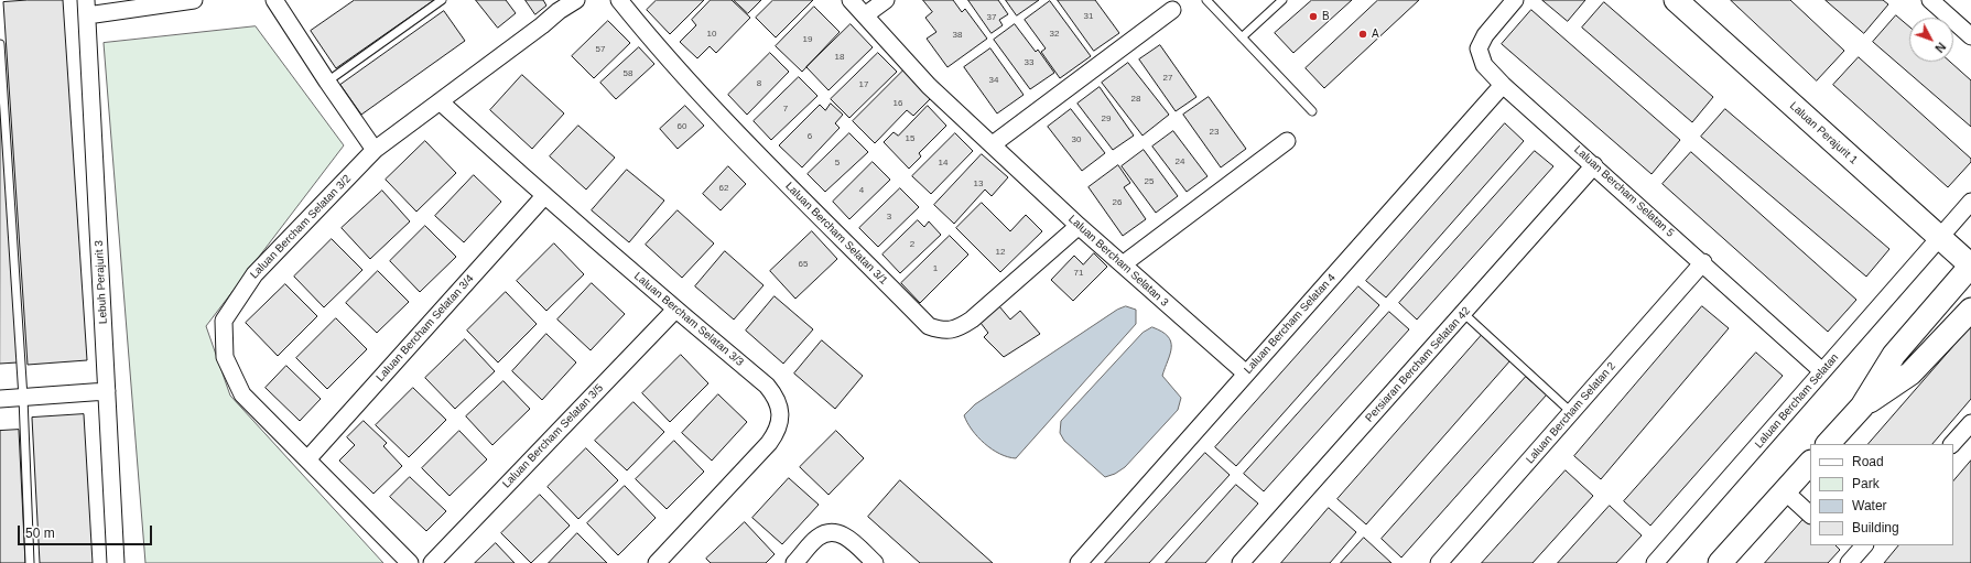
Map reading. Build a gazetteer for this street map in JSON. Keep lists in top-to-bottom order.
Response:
{
  "streets": {
    "street": [
      "Laluan Perajurit 1",
      "Laluan Bercham Selatan 5",
      "Laluan Bercham Selatan 3/2",
      "Laluan Bercham Selatan 3/1",
      "Laluan Bercham Selatan 3",
      "Lebuh Perajurit 3",
      "Laluan Bercham Selatan 3/3",
      "Laluan Bercham Selatan 4",
      "Laluan Bercham Selatan 3/4",
      "Persiaran Bercham Selatan 42",
      "Laluan Bercham Selatan",
      "Laluan Bercham Selatan 2",
      "Laluan Bercham Selatan 3/5"
    ]
  },
  "crossings": [
    ["Laluan Perajurit 1", "Laluan Bercham Selatan"],
    ["Laluan Bercham Selatan 5", "Laluan Bercham Selatan 4"],
    ["Laluan Bercham Selatan 5", "Persiaran Bercham Selatan 42"],
    ["Laluan Bercham Selatan 5", "Laluan Bercham Selatan"],
    ["Laluan Bercham Selatan 5", "Laluan Bercham Selatan 2"],
    ["Laluan Bercham Selatan 3/2", "Laluan Bercham Selatan 3/3"],
    ["Laluan Bercham Selatan 3/2", "Laluan Bercham Selatan 3/4"],
    ["Laluan Bercham Selatan 3/1", "Laluan Bercham Selatan 3"],
    ["Laluan Bercham Selatan 3", "Laluan Bercham Selatan 4"],
    ["Laluan Bercham Selatan 3/3", "Laluan Bercham Selatan 3/4"],
    ["Laluan Bercham Selatan 3/3", "Laluan Bercham Selatan 3/5"]
  ],
  "places": ["B", "A"],
  "house_numbers": [
    "31",
    "37",
    "10",
    "32",
    "38",
    "19",
    "57",
    "18",
    "33",
    "58",
    "27",
    "34",
    "8",
    "17",
    "28",
    "16",
    "7",
    "29",
    "60",
    "23",
    "6",
    "15",
    "30",
    "24",
    "5",
    "14",
    "25",
    "13",
    "62",
    "4",
    "26",
    "3",
    "2",
    "12",
    "65",
    "1",
    "71"
  ],
  "legend": [
    "Road",
    "Park",
    "Water",
    "Building"
  ],
  "scale_bar": "50 m",
  "north": "bottom right"
}
